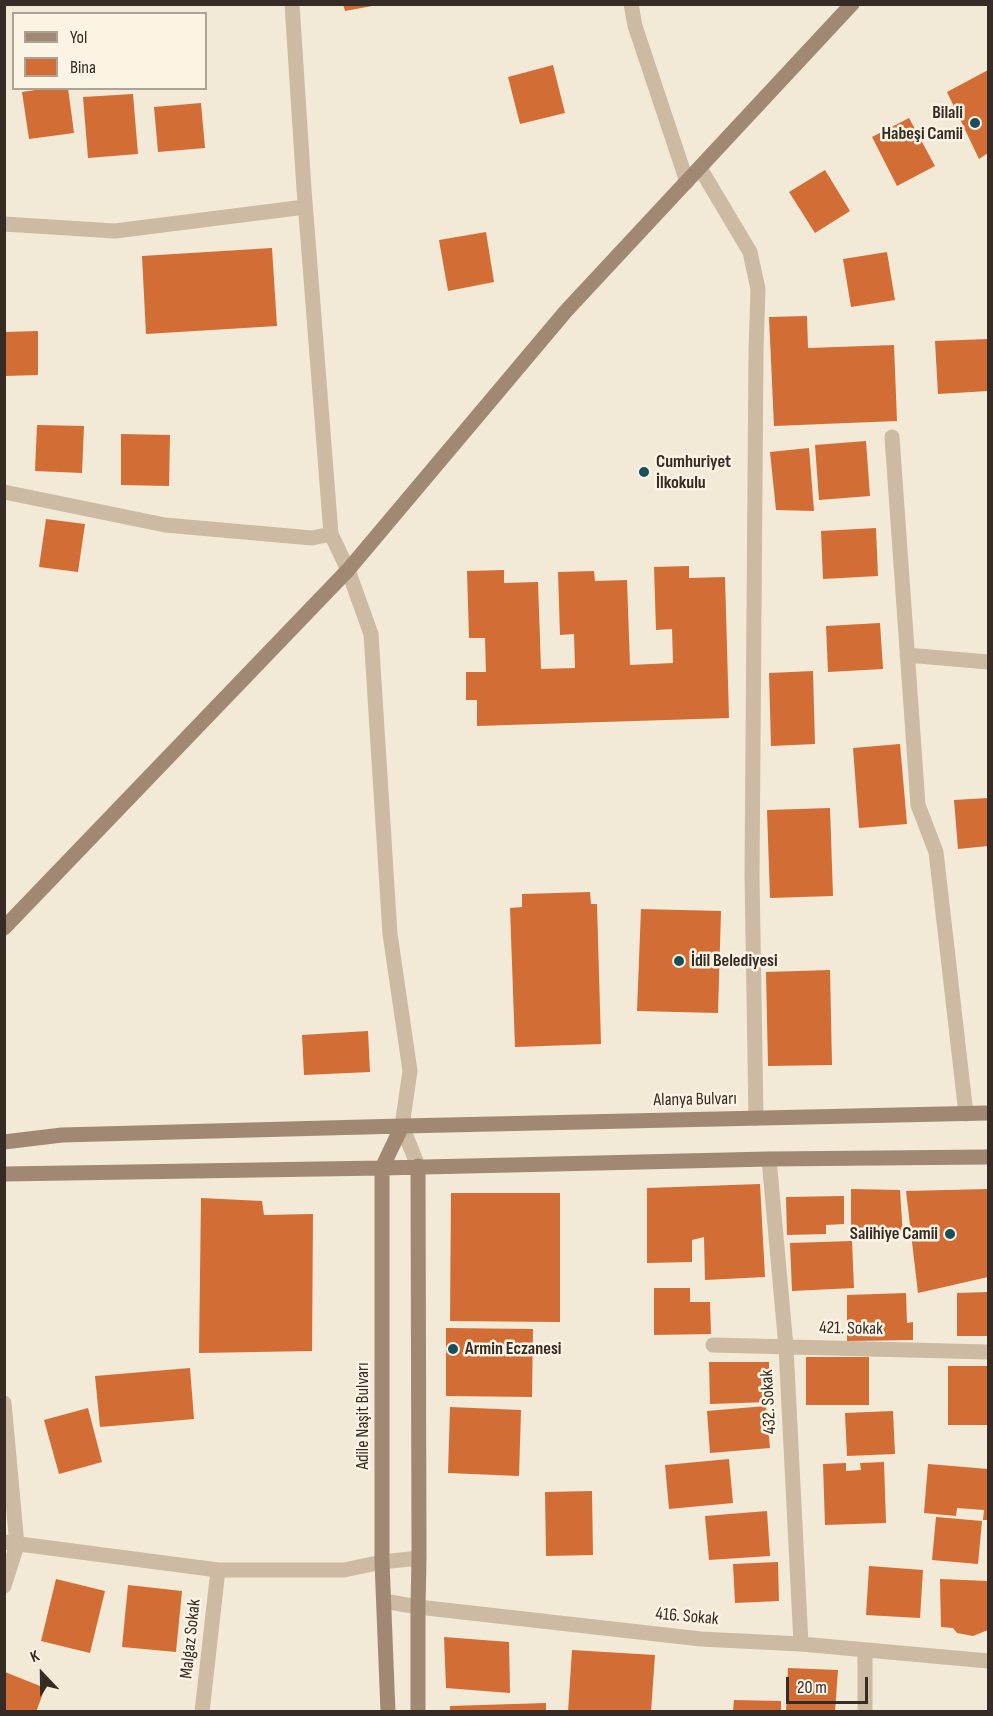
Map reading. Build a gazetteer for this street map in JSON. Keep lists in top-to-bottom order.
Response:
{
  "streets": {
    "main road": ["Alanya Bulvarı", "Adile Naşit Bulvarı"],
    "street": [
      "421. Sokak",
      "432. Sokak",
      "416. Sokak",
      "Malgaz Sokak"
    ]
  },
  "crossings": [
    ["Alanya Bulvarı", "Adile Naşit Bulvarı"],
    ["421. Sokak", "432. Sokak"],
    ["432. Sokak", "416. Sokak"],
    ["Adile Naşit Bulvarı", "416. Sokak"]
  ],
  "places": [
    "Bilali Habeşi Camii",
    "Cumhuriyet İlkokulu",
    "İdil Belediyesi",
    "Salihiye Camii",
    "Armin Eczanesi"
  ],
  "legend": ["Yol", "Bina"],
  "scale_bar": "20 m",
  "north": "top"
}
